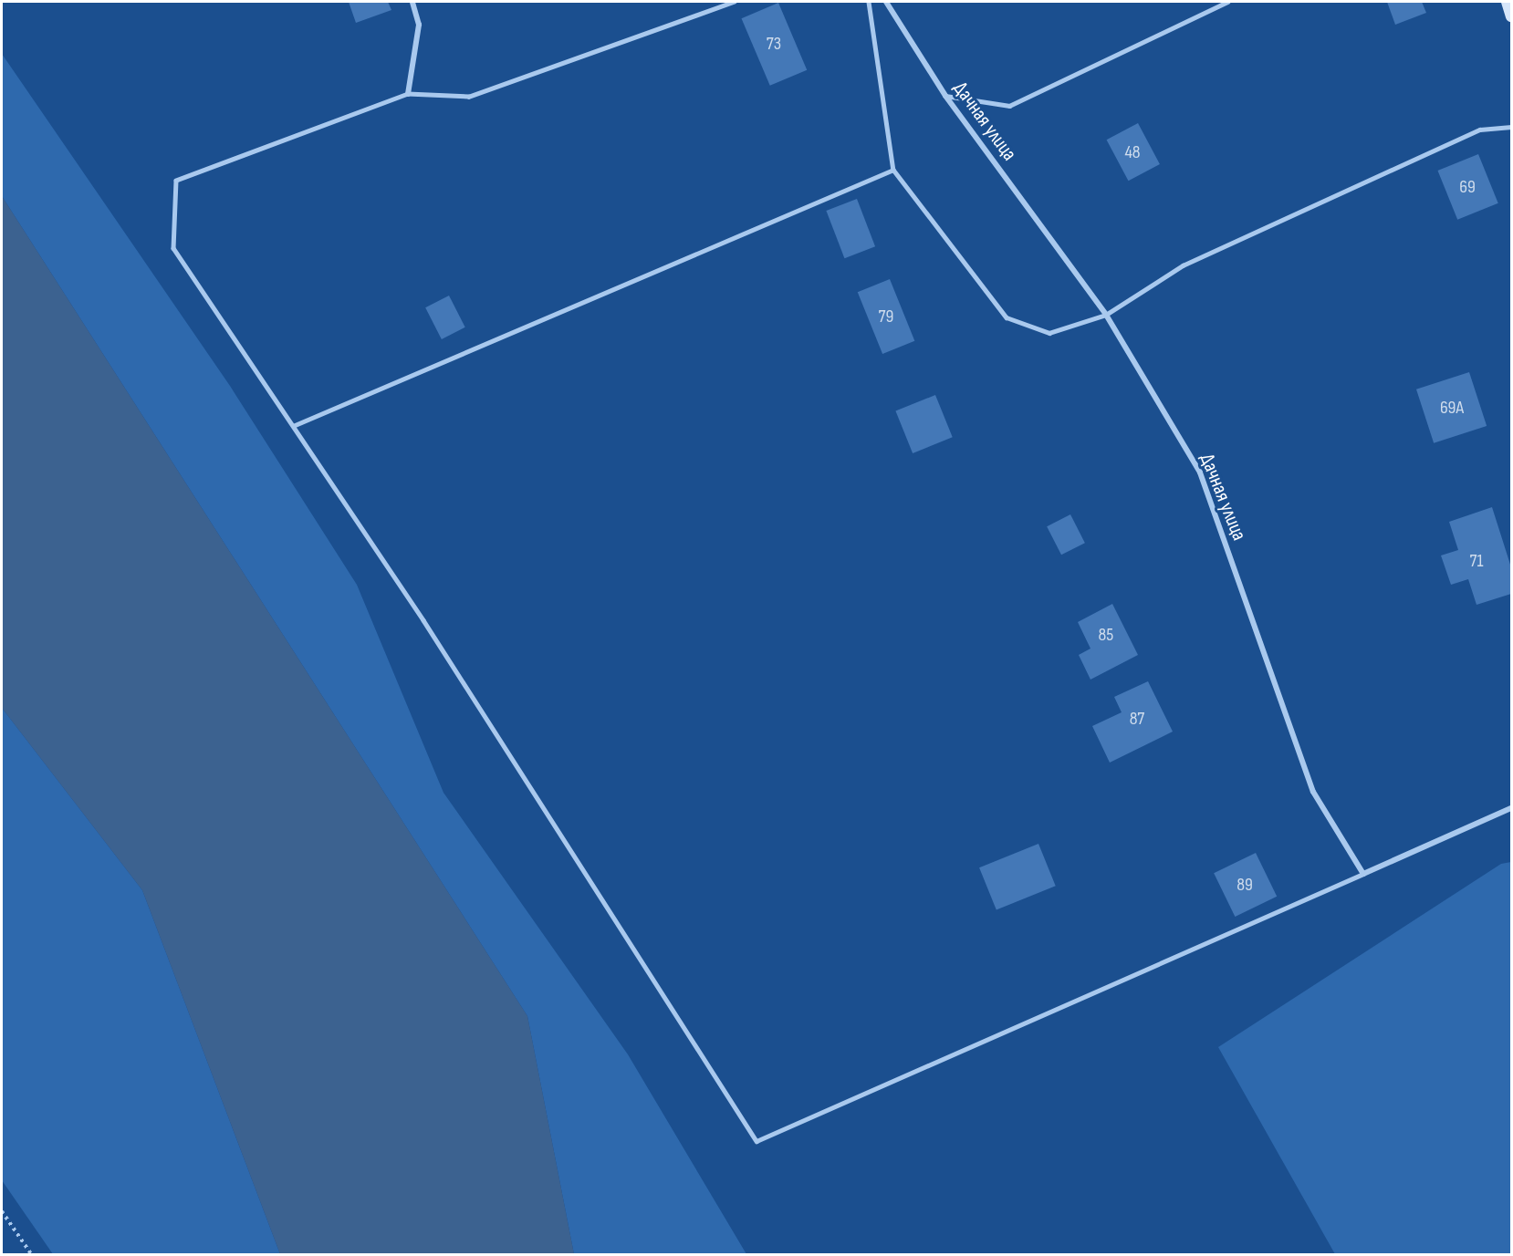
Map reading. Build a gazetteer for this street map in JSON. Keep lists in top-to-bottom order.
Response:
{
  "streets": {
    "street": ["Дачная улица"]
  },
  "house_numbers": [
    "73",
    "48",
    "69",
    "79",
    "69А",
    "71",
    "85",
    "87",
    "89"
  ]
}
